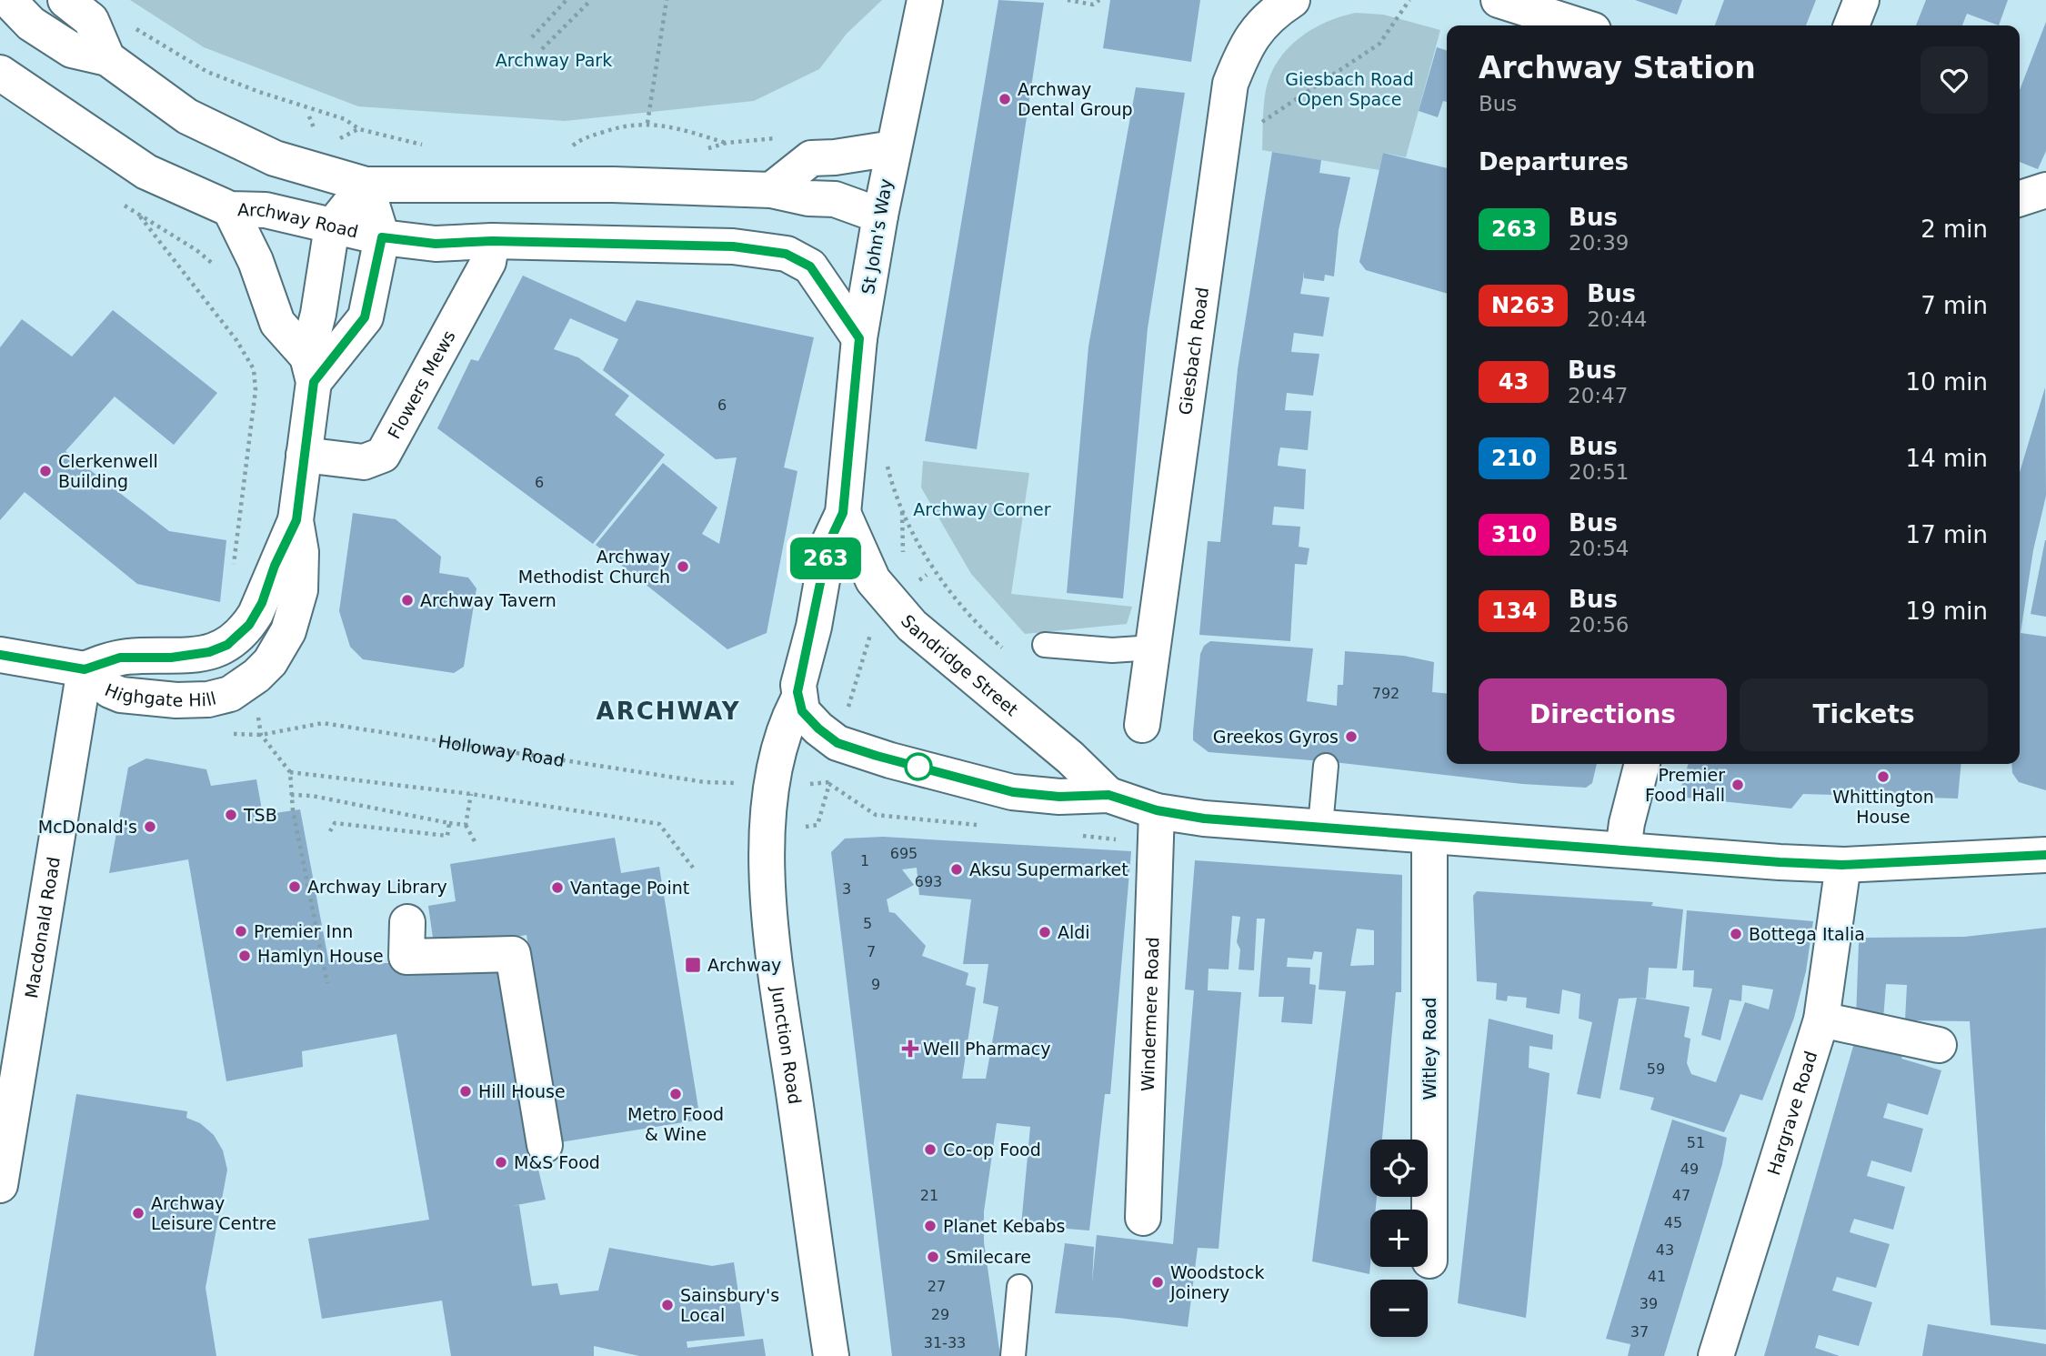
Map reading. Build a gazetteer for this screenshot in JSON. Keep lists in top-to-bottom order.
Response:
{
  "streets": {
    "main road": [
      "Archway Road",
      "St John's Way",
      "Giesbach Road",
      "Flowers Mews",
      "Sandridge Street",
      "Highgate Hill",
      "Macdonald Road",
      "Windermere Road",
      "Junction Road",
      "Witley Road",
      "Hargrave Road"
    ],
    "path": ["Holloway Road"]
  },
  "crossings": [
    ["Archway Road", "St John's Way"],
    ["Archway Road", "Flowers Mews"],
    ["St John's Way", "Sandridge Street"],
    ["St John's Way", "Junction Road"],
    ["Highgate Hill", "Macdonald Road"]
  ],
  "districts": ["ARCHWAY"],
  "parks": ["Archway Park", "Giesbach Road Open Space", "Archway Corner"],
  "places": {
    "other": [
      "Archway Dental Group",
      "Clerkenwell Building",
      "Archway Methodist Church",
      "Archway Tavern",
      "Greekos Gyros",
      "Whittington House",
      "Premier Food Hall",
      "TSB",
      "McDonald's",
      "Aksu Supermarket",
      "Archway Library",
      "Vantage Point",
      "Premier Inn",
      "Aldi",
      "Bottega Italia",
      "Hamlyn House",
      "Hill House",
      "Metro Food & Wine",
      "Co-op Food",
      "M&S Food",
      "Archway Leisure Centre",
      "Planet Kebabs",
      "Smilecare",
      "Woodstock Joinery",
      "Sainsbury's Local"
    ],
    "transit": ["Archway"],
    "health": ["Well Pharmacy"]
  },
  "lines": ["bus line 263"],
  "house_numbers": [
    "6",
    "6",
    "792",
    "695",
    "1",
    "693",
    "3",
    "5",
    "7",
    "9",
    "59",
    "51",
    "49",
    "21",
    "47",
    "45",
    "43",
    "41",
    "27",
    "39",
    "29",
    "37",
    "31-33"
  ],
  "page": {
    "on_map": "263",
    "heading": [
      ["Archway Station", "Bus"],
      "Departures"
    ],
    "list": [
      {
        "mark": "263",
        "name": "Bus",
        "note": "20:39",
        "value": "2 min"
      },
      {
        "mark": "N263",
        "name": "Bus",
        "note": "20:44",
        "value": "7 min"
      },
      {
        "mark": "43",
        "name": "Bus",
        "note": "20:47",
        "value": "10 min"
      },
      {
        "mark": "210",
        "name": "Bus",
        "note": "20:51",
        "value": "14 min"
      },
      {
        "mark": "310",
        "name": "Bus",
        "note": "20:54",
        "value": "17 min"
      },
      {
        "mark": "134",
        "name": "Bus",
        "note": "20:56",
        "value": "19 min"
      }
    ],
    "buttons": ["Directions", "Tickets"],
    "map_buttons": ["+", "−"]
  }
}
